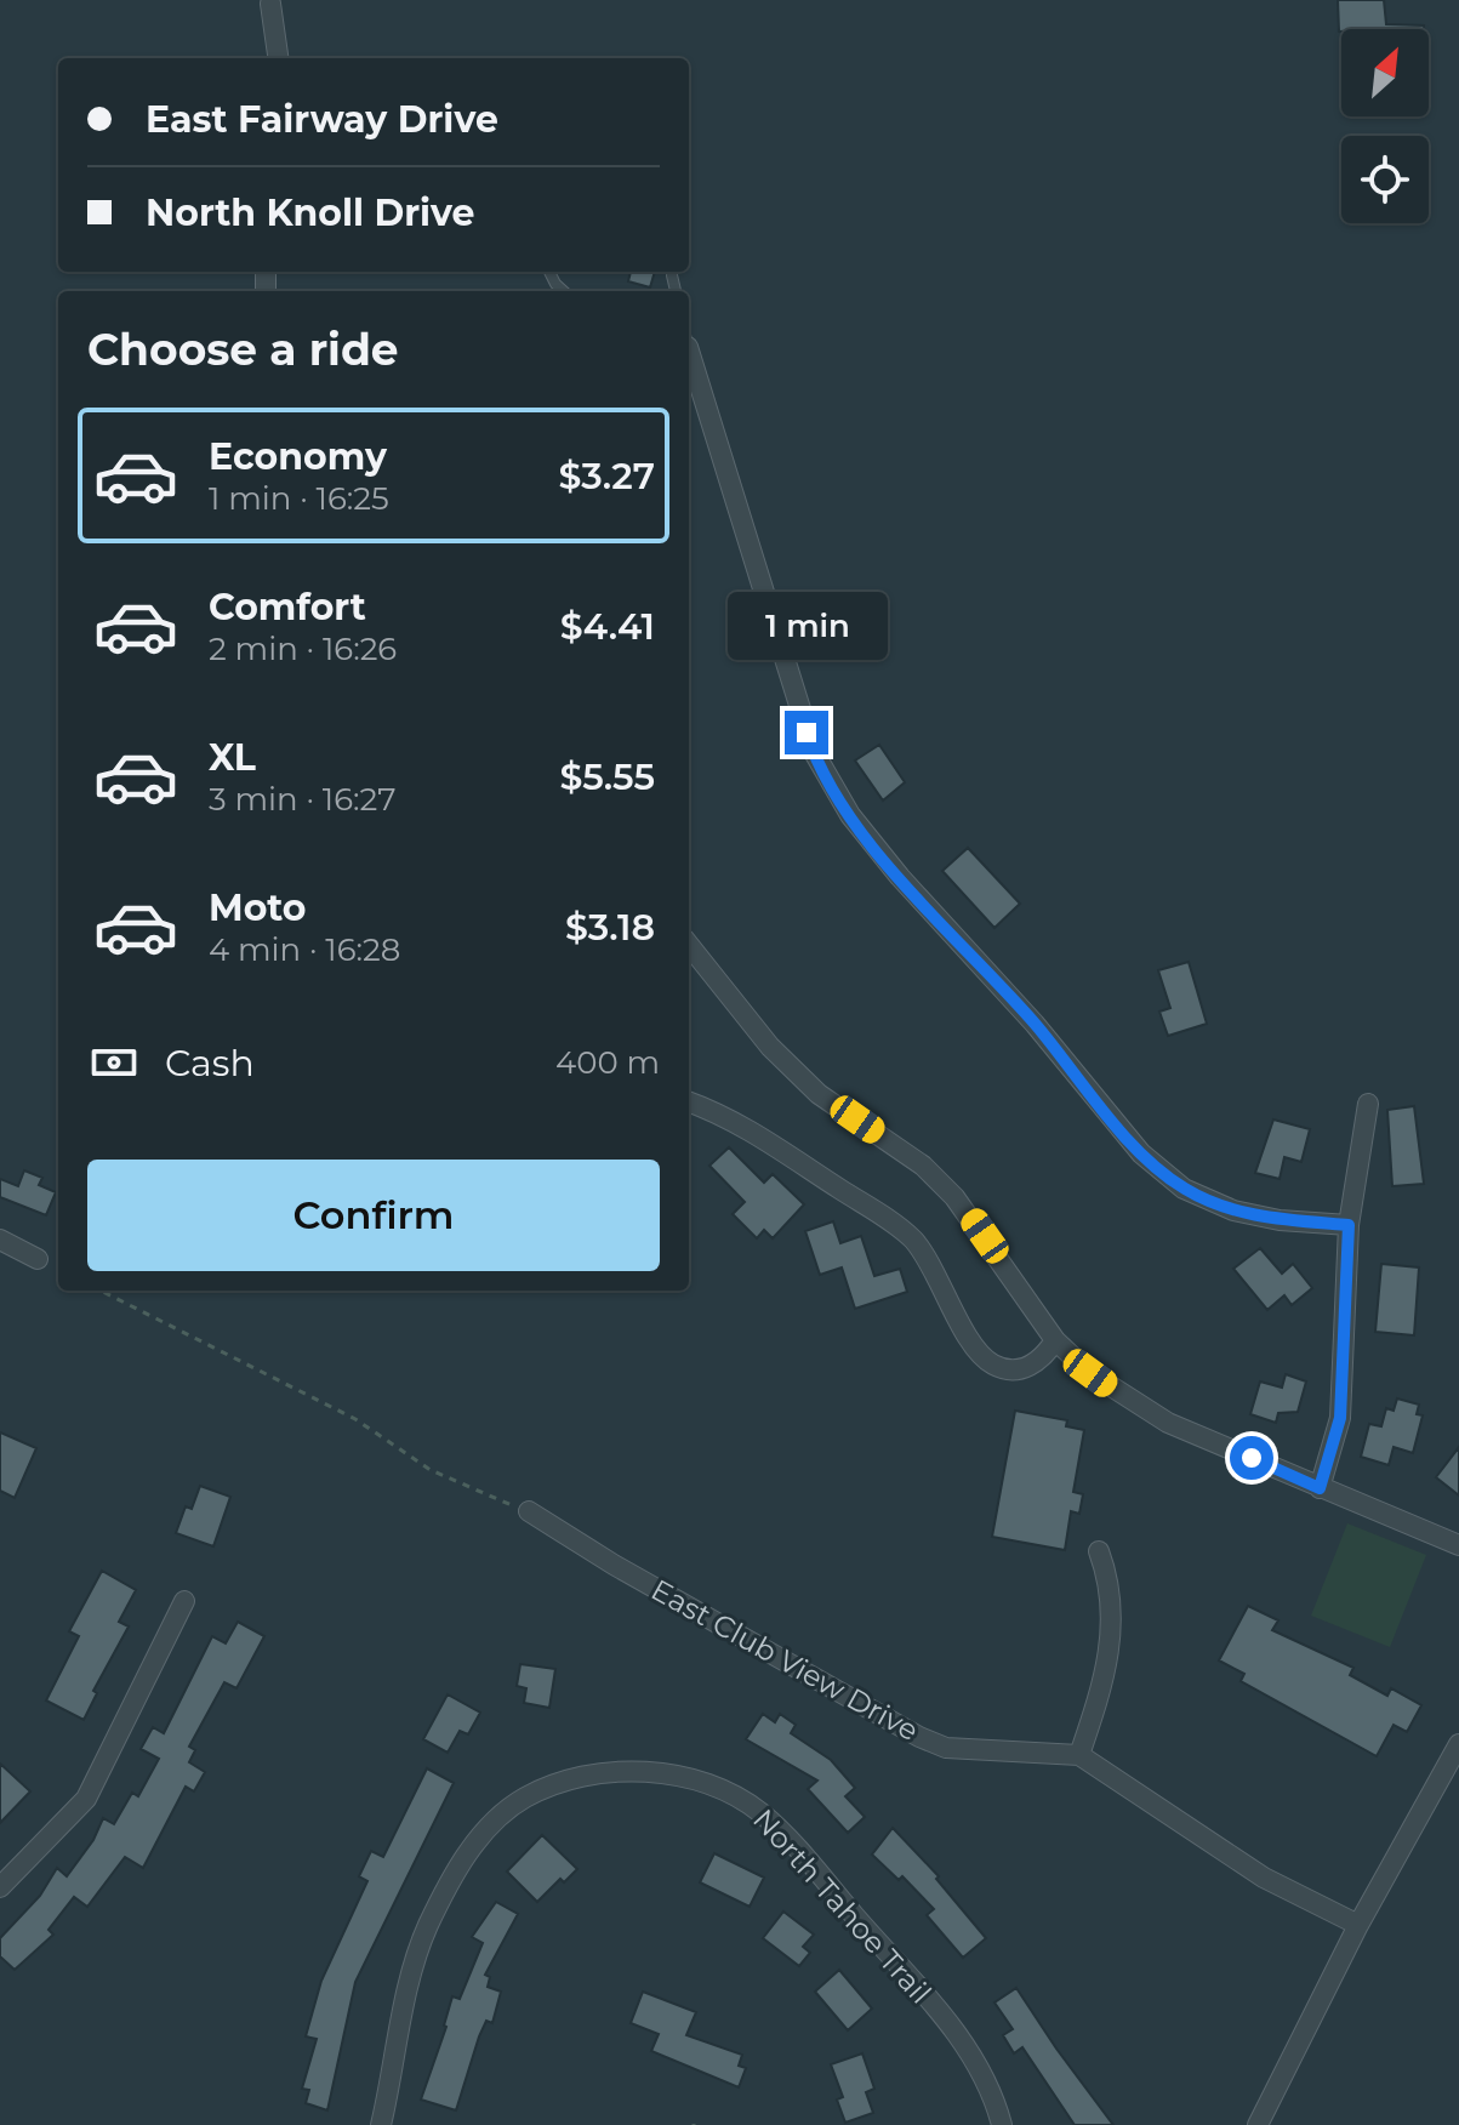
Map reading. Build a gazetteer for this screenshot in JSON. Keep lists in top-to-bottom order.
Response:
{
  "streets": {
    "street": ["East Club View Drive", "North Tahoe Trail"]
  },
  "north": "top right",
  "page": {
    "banner": ["East Fairway Drive", "North Knoll Drive"],
    "heading": "Choose a ride",
    "list": [
      {
        "name": "Economy",
        "note": "1 min · 16:25",
        "value": "$3.27"
      },
      {
        "name": "Comfort",
        "note": "2 min · 16:26",
        "value": "$4.41"
      },
      {
        "name": "XL",
        "note": "3 min · 16:27",
        "value": "$5.55"
      },
      {
        "name": "Moto",
        "note": "4 min · 16:28",
        "value": "$3.18"
      }
    ],
    "bubble": "1 min",
    "pay": ["Cash", "400 m"],
    "buttons": "Confirm"
  }
}
